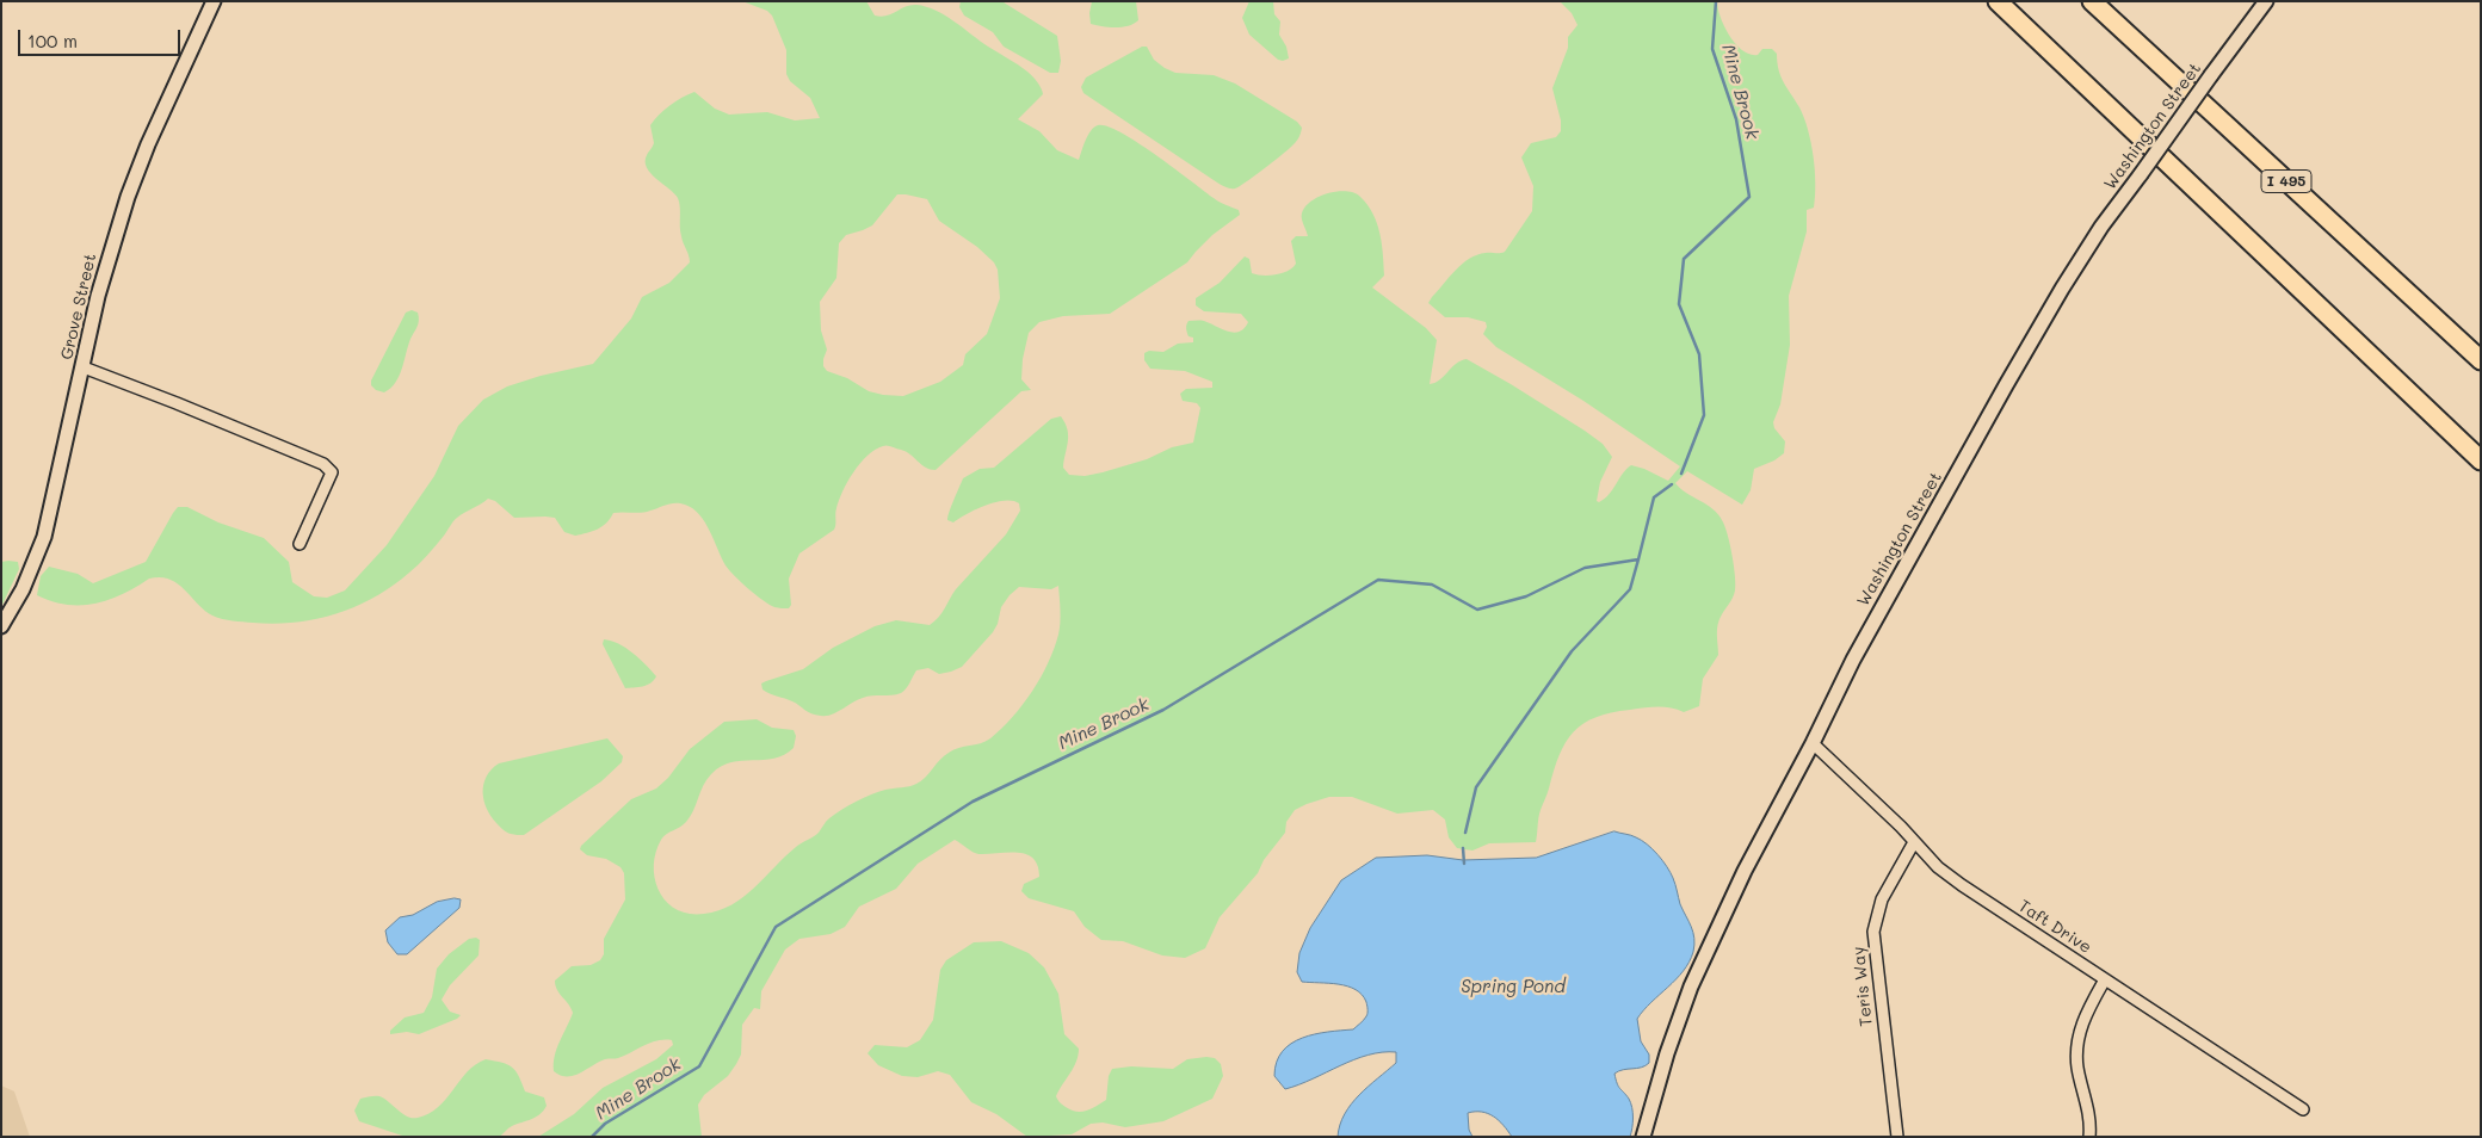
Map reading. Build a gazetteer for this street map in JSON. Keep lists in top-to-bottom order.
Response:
{
  "streets": {
    "highway": ["I 495"],
    "main road": ["Washington Street", "Grove Street"],
    "street": ["Taft Drive", "Teris Way"]
  },
  "crossings": [
    ["Washington Street", "Taft Drive"],
    ["Taft Drive", "Teris Way"]
  ],
  "water": ["Mine Brook", "Spring Pond"],
  "scale_bar": "100 m"
}
